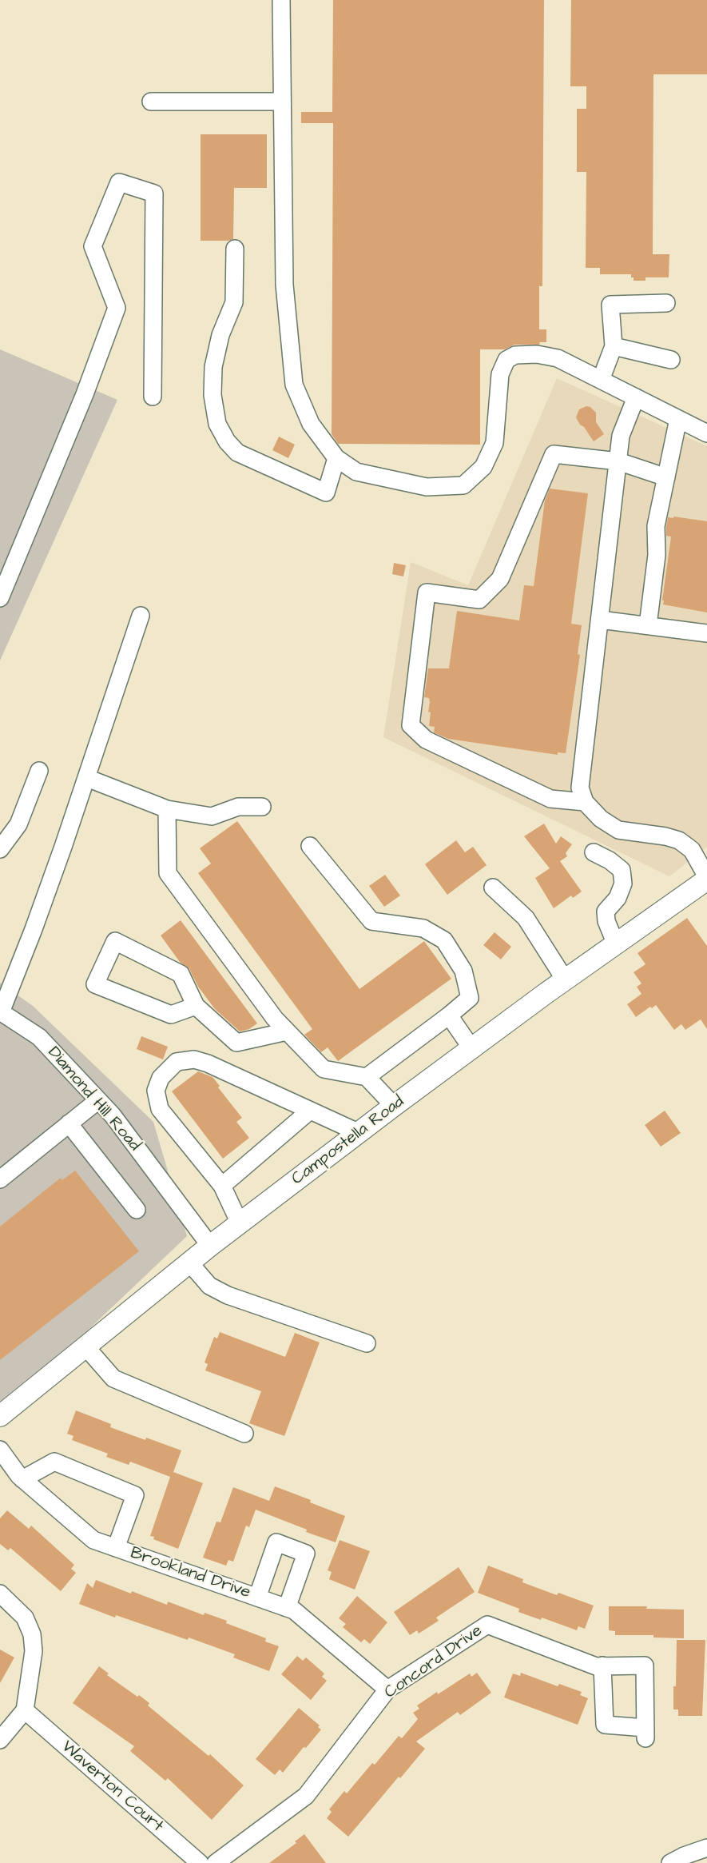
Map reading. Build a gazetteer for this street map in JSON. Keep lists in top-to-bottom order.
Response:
{
  "streets": {
    "main road": ["Campostella Road"],
    "street": [
      "Diamond Hill Road",
      "Brookland Drive",
      "Concord Drive",
      "Waverton Court"
    ]
  },
  "crossings": [
    ["Diamond Hill Road", "Campostella Road"],
    ["Brookland Drive", "Concord Drive"]
  ]
}
